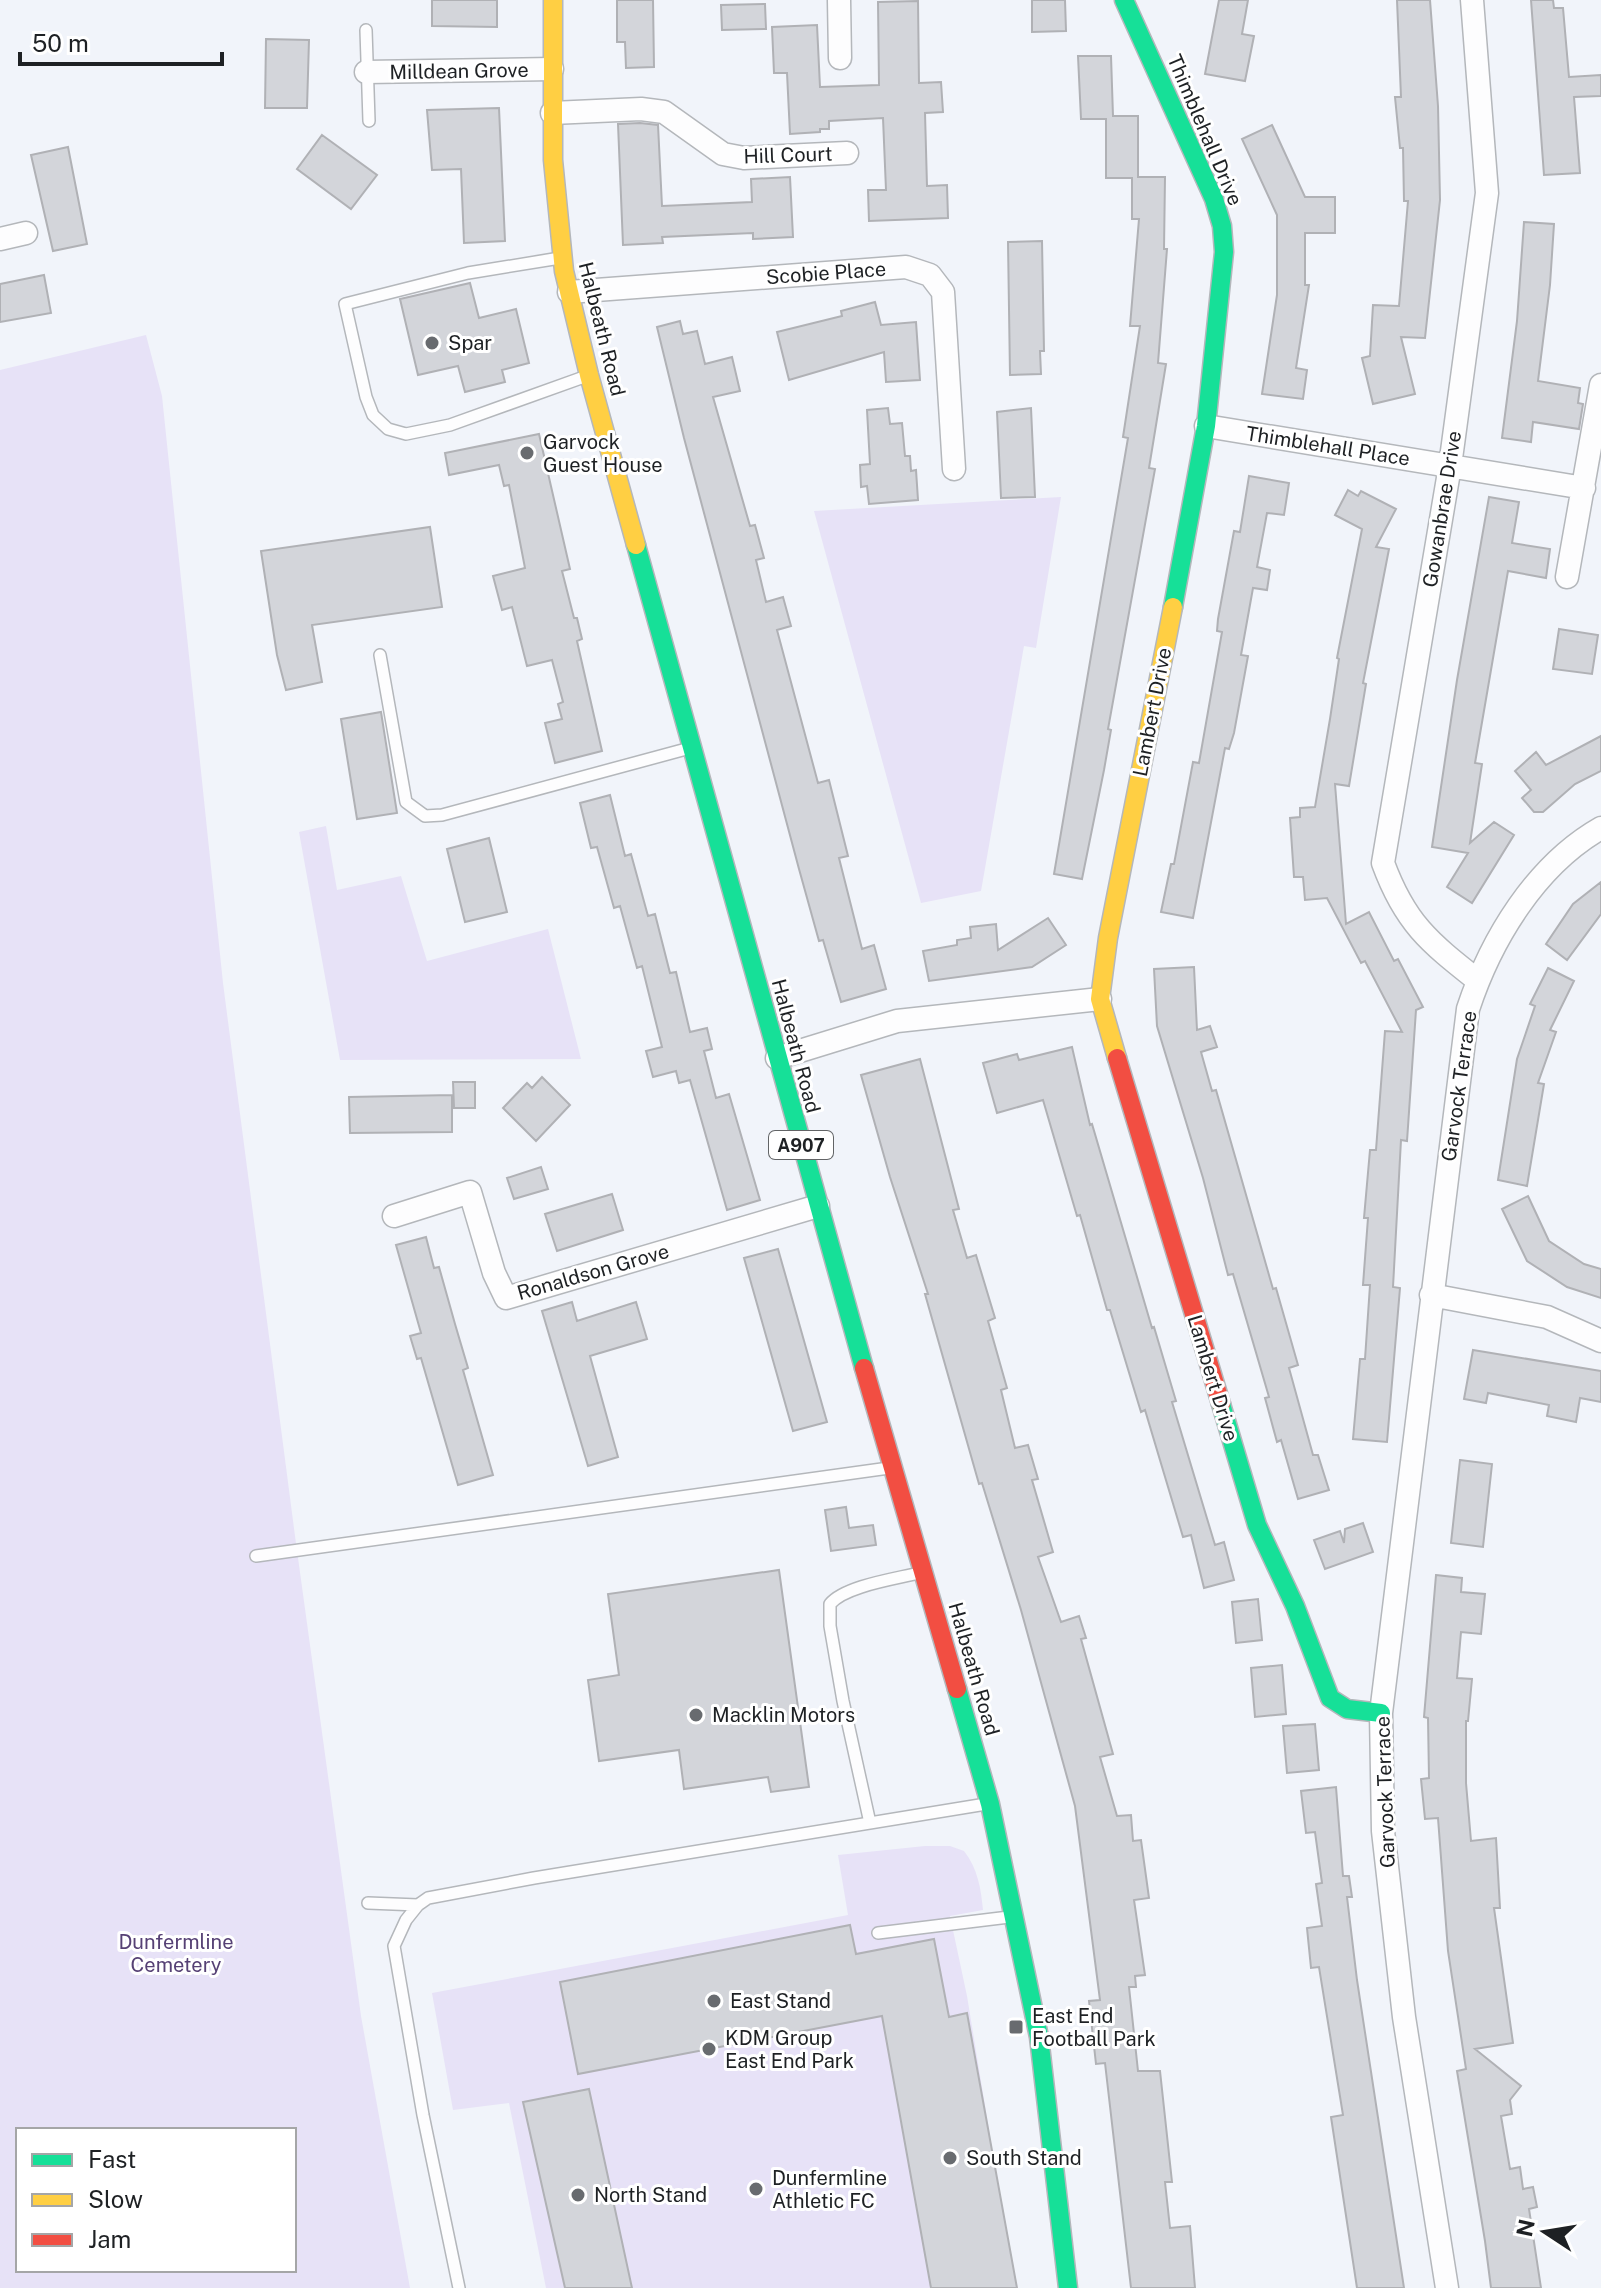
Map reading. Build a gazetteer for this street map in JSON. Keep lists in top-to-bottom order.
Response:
{
  "streets": {
    "main road": [
      "Thimblehall Drive",
      "Halbeath Road",
      "Lambert Drive",
      "A907"
    ],
    "street": [
      "Milldean Grove",
      "Hill Court",
      "Scobie Place",
      "Thimblehall Place",
      "Gowanbrae Drive",
      "Garvock Terrace",
      "Ronaldson Grove"
    ]
  },
  "crossings": [
    ["Milldean Grove", "Halbeath Road"],
    ["Thimblehall Drive", "Thimblehall Place"],
    ["Thimblehall Drive", "Lambert Drive"],
    ["Hill Court", "Halbeath Road"],
    ["Scobie Place", "Halbeath Road"],
    ["Halbeath Road", "Ronaldson Grove"],
    ["Thimblehall Place", "Gowanbrae Drive"],
    ["Thimblehall Place", "Lambert Drive"],
    ["Gowanbrae Drive", "Garvock Terrace"],
    ["Lambert Drive", "Garvock Terrace"]
  ],
  "parks": ["Dunfermline Cemetery"],
  "places": {
    "other": [
      "Spar",
      "Garvock Guest House",
      "Macklin Motors",
      "East Stand",
      "KDM Group East End Park",
      "South Stand",
      "Dunfermline Athletic FC",
      "North Stand"
    ],
    "transit": ["East End Football Park"]
  },
  "legend": ["Fast", "Slow", "Jam"],
  "scale_bar": "50 m",
  "north": "left"
}
